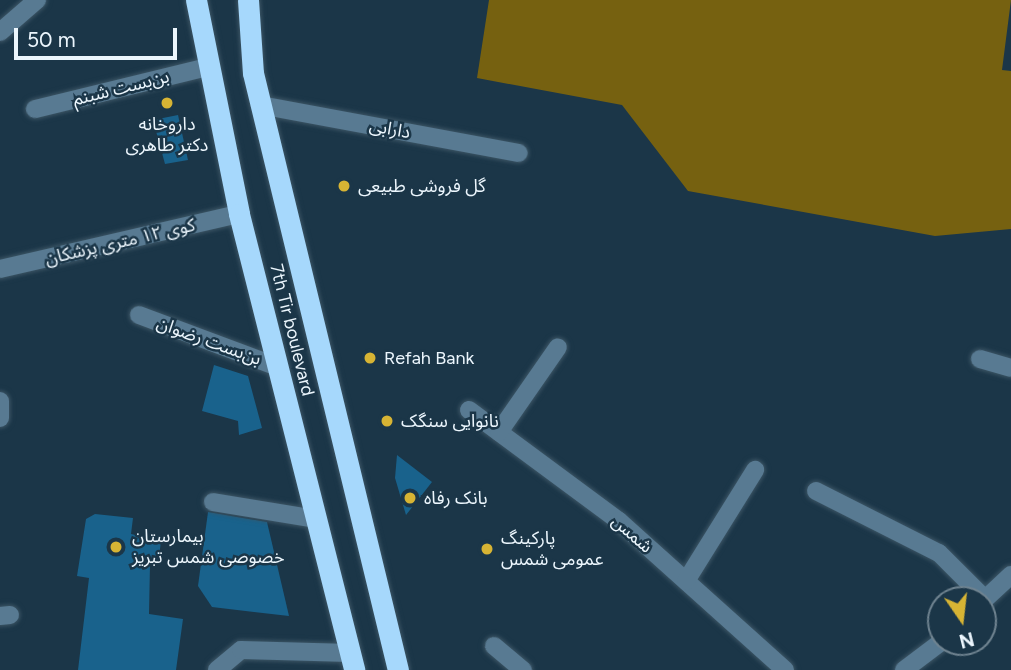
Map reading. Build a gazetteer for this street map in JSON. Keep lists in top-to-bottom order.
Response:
{
  "streets": {
    "highway": ["7th Tir boulevard"],
    "street": [
      "بن‌بست شبنم",
      "دارابی",
      "کوی ۱۲ متری پزشکان",
      "بن‌بست رضوان",
      "شمس"
    ]
  },
  "crossings": [
    ["بن‌بست شبنم", "7th Tir boulevard"],
    ["دارابی", "7th Tir boulevard"],
    ["کوی ۱۲ متری پزشکان", "7th Tir boulevard"],
    ["7th Tir boulevard", "بن‌بست رضوان"]
  ],
  "places": [
    "داروخانه دکتر طاهری",
    "گل فروشی طبیعی",
    "Refah Bank",
    "نانوایی سنگک",
    "بانک رفاه",
    "بیمارستان خصوصی شمس تبریز",
    "پارکینگ عمومی شمس"
  ],
  "scale_bar": "50 m",
  "north": "bottom"
}
